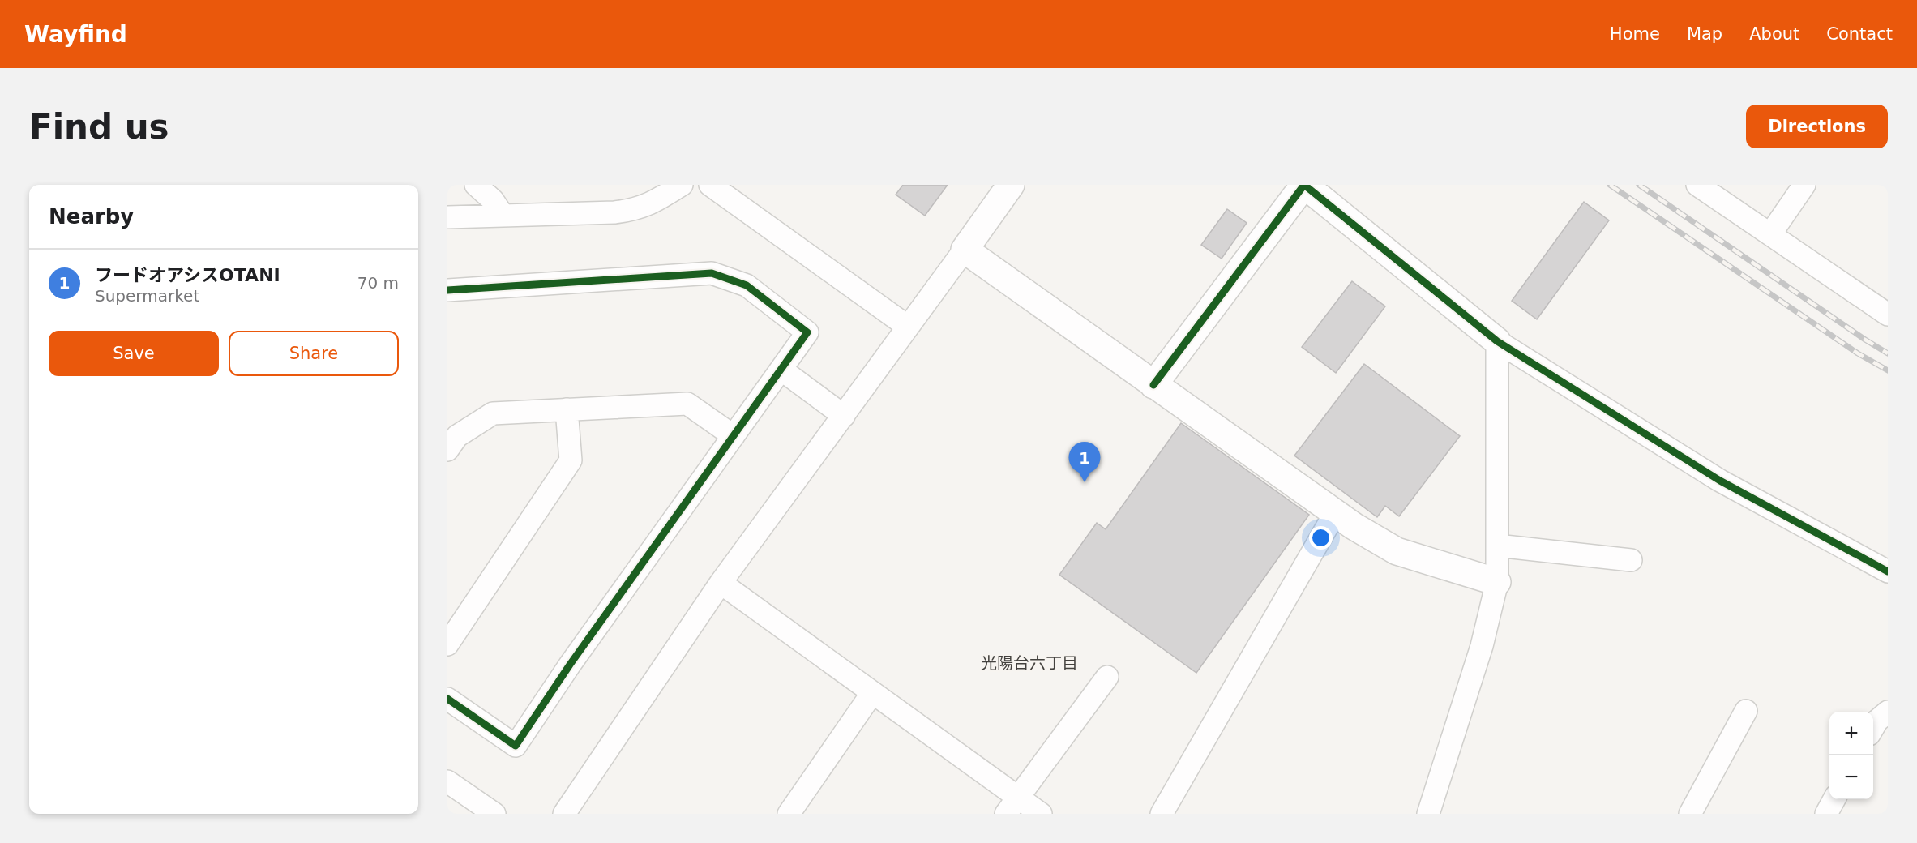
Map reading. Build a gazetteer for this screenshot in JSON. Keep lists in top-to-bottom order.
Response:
{
  "districts": ["光陽台六丁目"],
  "page": {
    "header": "Wayfind",
    "nav": [
      "Home",
      "Map",
      "About",
      "Contact"
    ],
    "buttons": [
      "Directions",
      ["Save", "Share"]
    ],
    "title": "Find us",
    "heading": "Nearby",
    "list": [
      {
        "mark": "1",
        "name": "フードオアシスOTANI",
        "note": "Supermarket",
        "value": "70 m"
      }
    ],
    "pins": "1",
    "map_buttons": ["+", "−"]
  }
}
